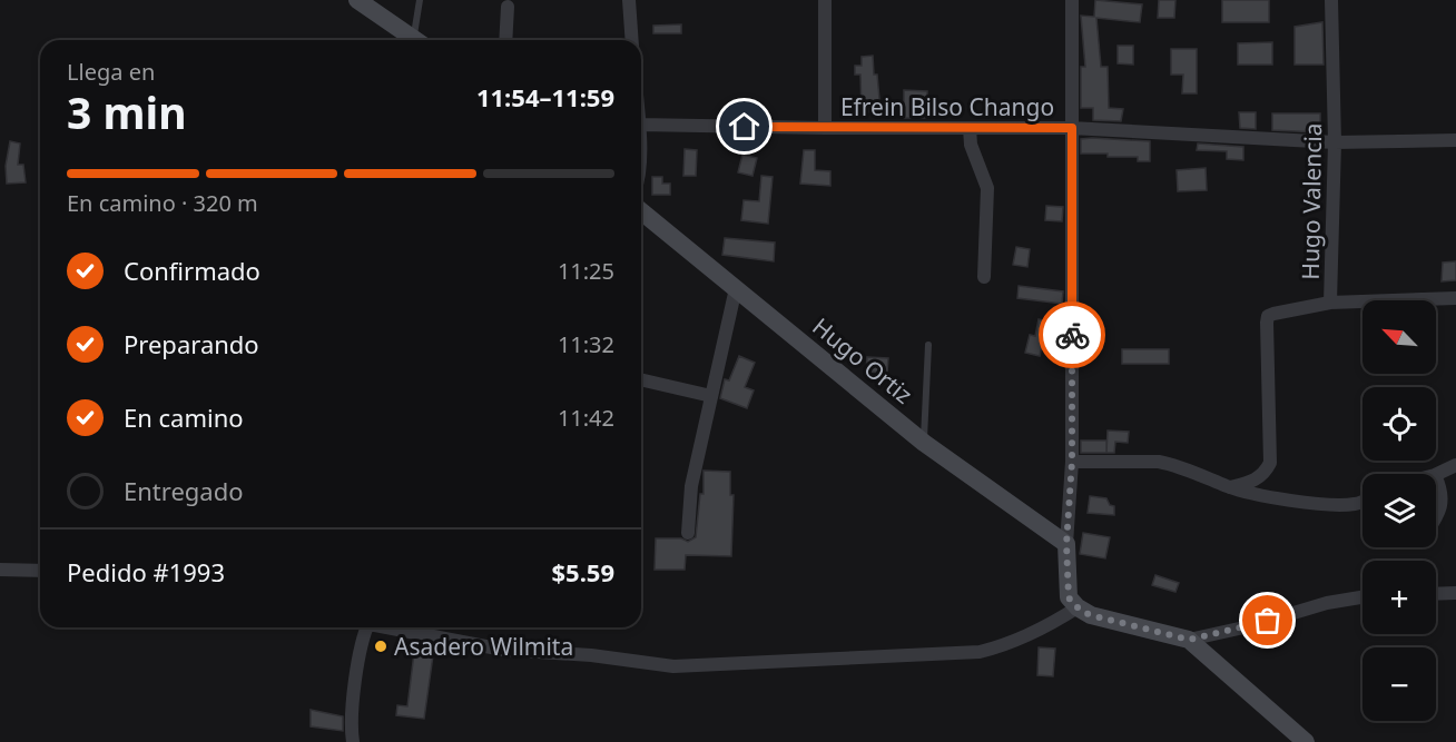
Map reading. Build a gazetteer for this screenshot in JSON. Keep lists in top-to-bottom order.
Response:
{
  "streets": {
    "street": ["Efrein Bilso Chango", "Hugo Valencia", "Hugo Ortiz"]
  },
  "crossings": [
    ["Efrein Bilso Chango", "Hugo Valencia"]
  ],
  "places": ["Asadero Wilmita"],
  "north": "top left",
  "page": {
    "heading": ["3 min", "Llega en", "11:54–11:59"],
    "panel": ["Pedido #1993", "$5.59"],
    "bar": "En camino · 320 m",
    "list": [
      ["Confirmado", "11:25"],
      ["Preparando", "11:32"],
      ["En camino", "11:42"],
      "Entregado"
    ],
    "map_buttons": ["+", "−"]
  }
}
